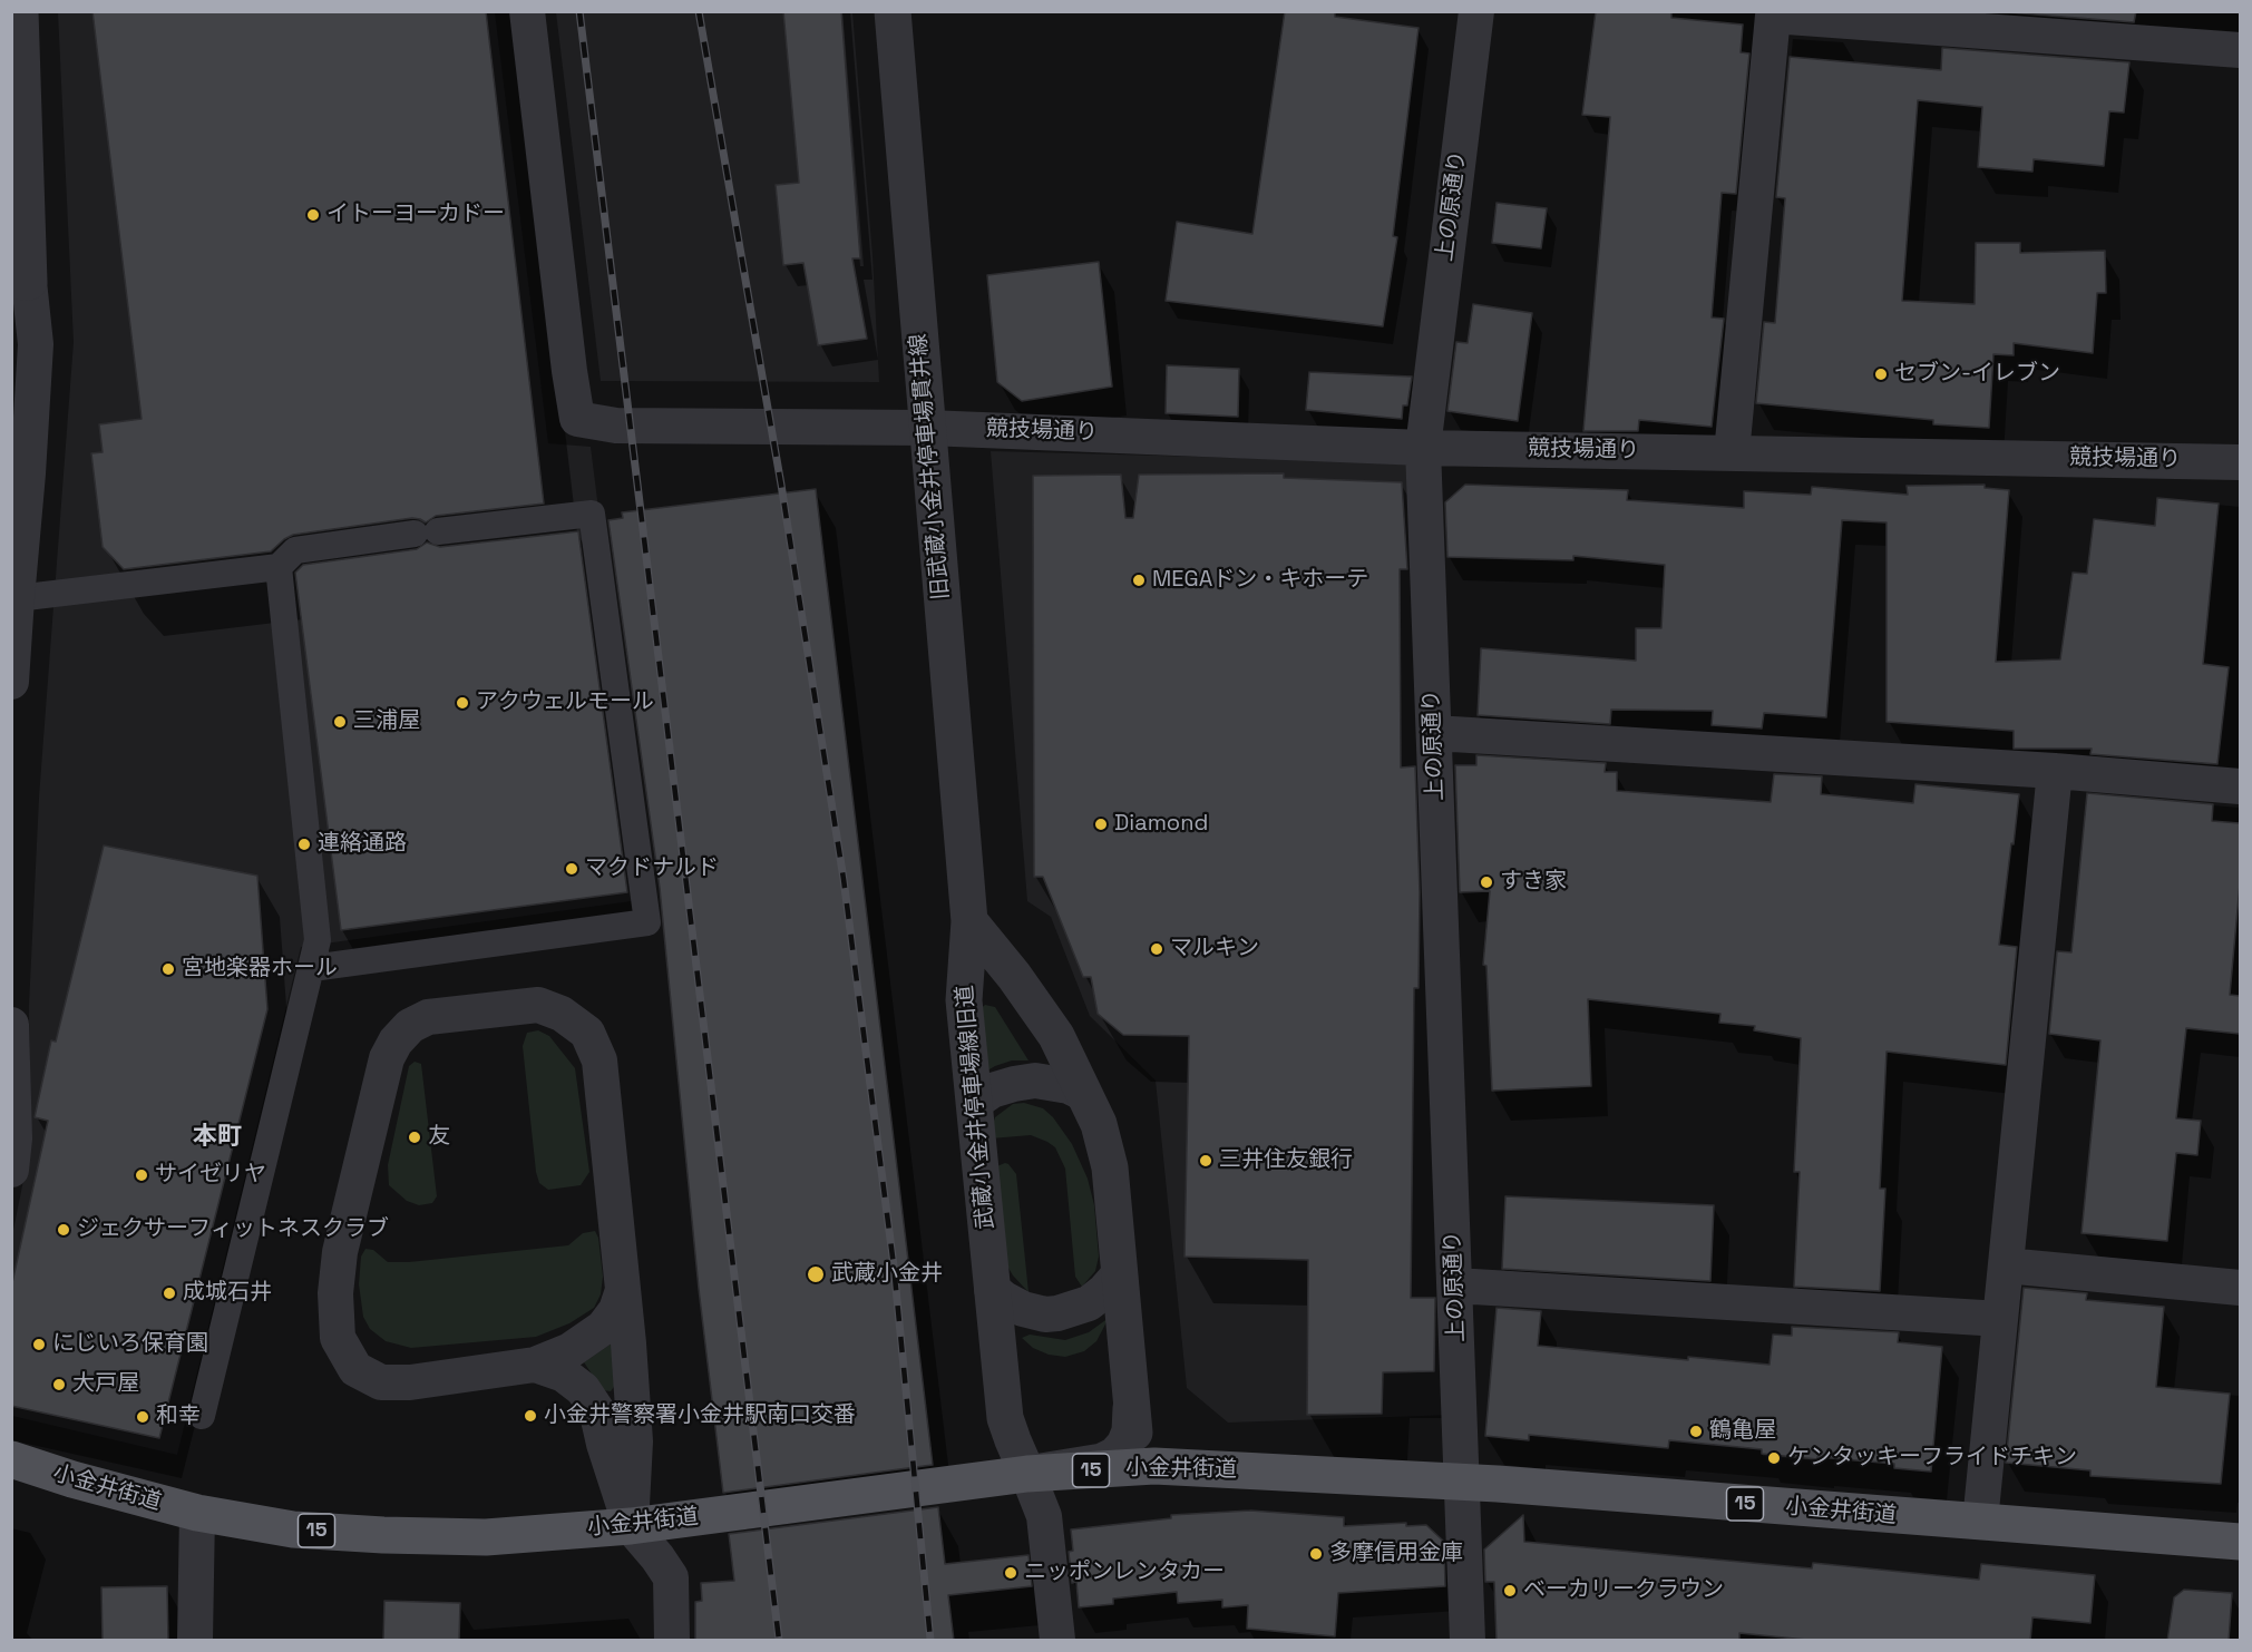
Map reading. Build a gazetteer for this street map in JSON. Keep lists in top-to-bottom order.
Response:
{
  "streets": {
    "main road": ["小金井街道", "15"],
    "street": [
      "上の原通り",
      "競技場通り",
      "旧武蔵小金井停車場貫井線",
      "武蔵小金井停車場線旧道"
    ]
  },
  "crossings": [
    ["上の原通り", "競技場通り"],
    ["上の原通り", "小金井街道"],
    ["競技場通り", "旧武蔵小金井停車場貫井線"],
    ["旧武蔵小金井停車場貫井線", "武蔵小金井停車場線旧道"],
    ["武蔵小金井停車場線旧道", "小金井街道"]
  ],
  "districts": ["本町"],
  "places": [
    "イトーヨーカドー",
    "セブン-イレブン",
    "MEGAドン・キホーテ",
    "アクウェルモール",
    "三浦屋",
    "Diamond",
    "連絡通路",
    "マクドナルド",
    "すき家",
    "マルキン",
    "宮地楽器ホール",
    "友",
    "三井住友銀行",
    "サイゼリヤ",
    "ジェクサーフィットネスクラブ",
    "武蔵小金井",
    "成城石井",
    "にじいろ保育園",
    "大戸屋",
    "小金井警察署小金井駅南口交番",
    "和幸",
    "鶴亀屋",
    "ケンタッキーフライドチキン",
    "多摩信用金庫",
    "ニッポンレンタカー",
    "ベーカリークラウン"
  ]
}
